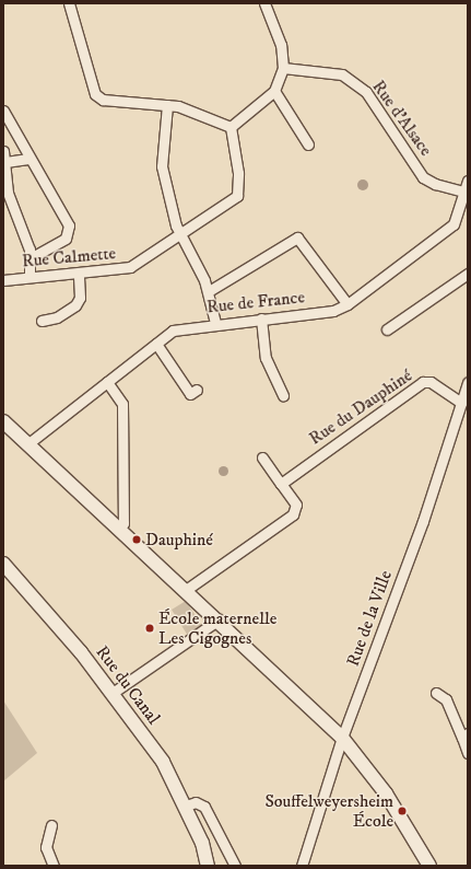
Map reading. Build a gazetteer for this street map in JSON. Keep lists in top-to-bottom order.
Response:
{
  "streets": {
    "street": [
      "Rue d'Alsace",
      "Rue Calmette",
      "Rue de France",
      "Rue du Dauphiné",
      "Rue de la Ville",
      "Rue du Canal"
    ]
  },
  "crossings": [
    ["Rue d'Alsace", "Rue de France"],
    ["Rue du Dauphiné", "Rue de la Ville"]
  ],
  "places": ["Dauphiné", "École maternelle Les Cigognes", "Souffelweyersheim École"]
}
